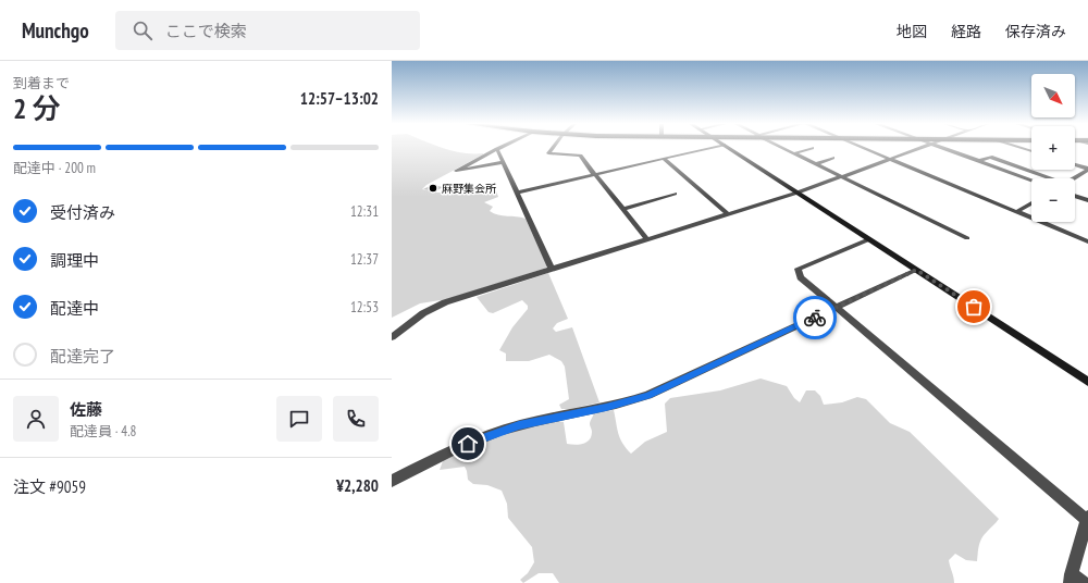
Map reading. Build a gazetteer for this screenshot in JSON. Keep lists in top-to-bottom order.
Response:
{
  "places": ["麻野集会所"],
  "north": "bottom right",
  "page": {
    "header": "Munchgo",
    "search": "ここで検索",
    "nav": ["地図", "経路", "保存済み"],
    "heading": ["2 分", "到着まで", "12:57–13:02"],
    "panel": [
      "佐藤",
      "配達員 · 4.8",
      "注文 #9059",
      "¥2,280"
    ],
    "map_buttons": ["+", "−"],
    "bar": "配達中 · 200 m",
    "list": [
      ["受付済み", "12:31"],
      ["調理中", "12:37"],
      ["配達中", "12:53"],
      "配達完了"
    ]
  }
}
